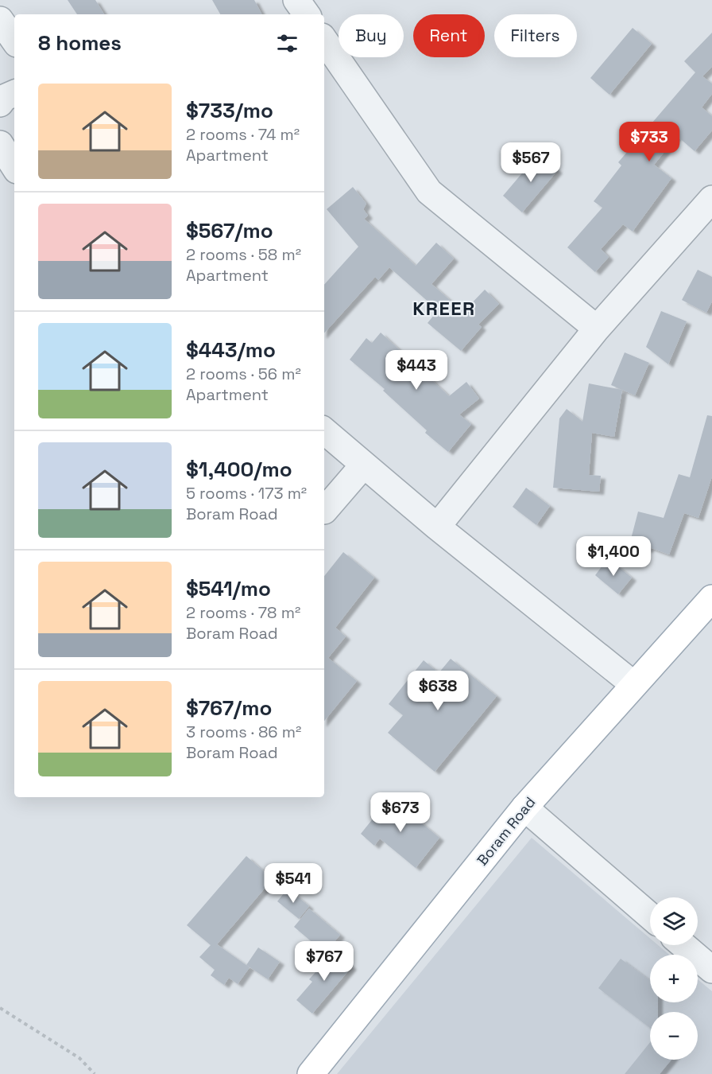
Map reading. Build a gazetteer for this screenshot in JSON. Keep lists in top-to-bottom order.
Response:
{
  "streets": {
    "main road": ["Boram Road"]
  },
  "districts": ["KREER"],
  "page": {
    "chip": ["Buy", "Rent", "Filters"],
    "heading": "8 homes",
    "list": [
      {
        "name": "$733/mo",
        "note": "2 rooms · 74 m² · Apartment"
      },
      {
        "name": "$567/mo",
        "note": "2 rooms · 58 m² · Apartment"
      },
      {
        "name": "$443/mo",
        "note": "2 rooms · 56 m² · Apartment"
      },
      {
        "name": "$1,400/mo",
        "note": "5 rooms · 173 m² · Boram Road"
      },
      {
        "name": "$541/mo",
        "note": "2 rooms · 78 m² · Boram Road"
      },
      {
        "name": "$767/mo",
        "note": "3 rooms · 86 m² · Boram Road"
      }
    ],
    "price": [
      "$733",
      "$567",
      "$443",
      "$1,400",
      "$638",
      "$673",
      "$541",
      "$767"
    ],
    "map_buttons": ["+", "−"]
  }
}
